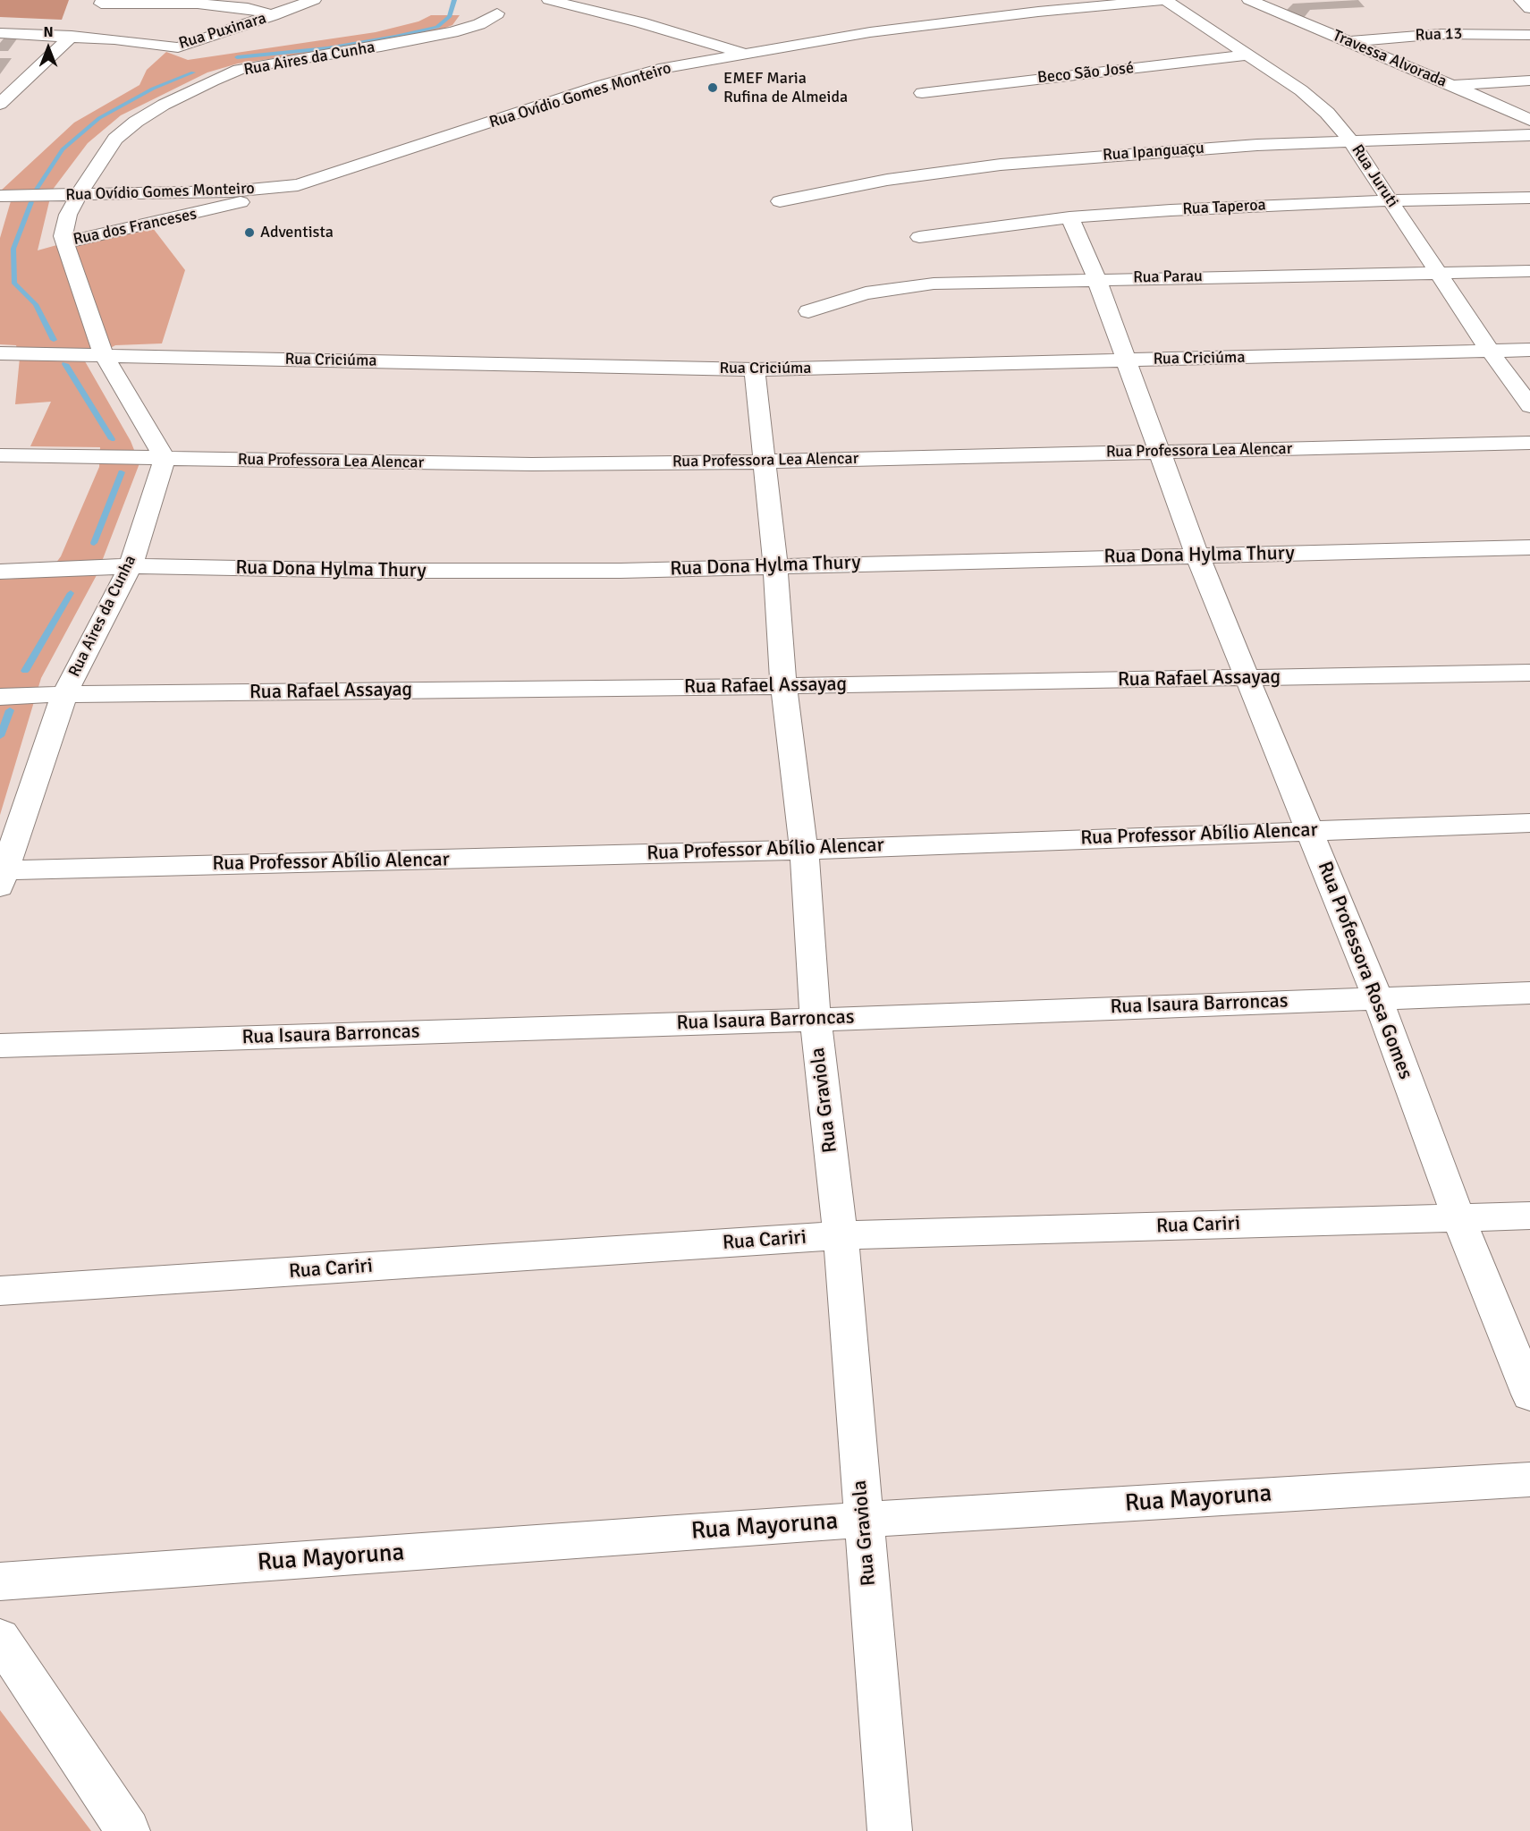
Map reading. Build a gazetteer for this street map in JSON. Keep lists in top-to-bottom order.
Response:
{
  "streets": {
    "street": [
      "Rua Puxinara",
      "Rua 13",
      "Rua Aires da Cunha",
      "Travessa Alvorada",
      "Beco São José",
      "Rua Ovídio Gomes Monteiro",
      "Rua Ipanguaçu",
      "Rua Juruti",
      "Rua Taperoa",
      "Rua dos Franceses",
      "Rua Parau",
      "Rua Criciúma",
      "Rua Professora Lea Alencar",
      "Rua Dona Hylma Thury",
      "Rua Rafael Assayag",
      "Rua Professor Abílio Alencar",
      "Rua Professora Rosa Gomes",
      "Rua Isaura Barroncas",
      "Rua Graviola",
      "Rua Cariri",
      "Rua Mayoruna"
    ]
  },
  "crossings": [
    ["Rua 13", "Travessa Alvorada"],
    ["Rua Aires da Cunha", "Rua Ovídio Gomes Monteiro"],
    ["Rua Aires da Cunha", "Rua dos Franceses"],
    ["Rua Aires da Cunha", "Rua Criciúma"],
    ["Rua Aires da Cunha", "Rua Professora Lea Alencar"],
    ["Rua Aires da Cunha", "Rua Dona Hylma Thury"],
    ["Rua Aires da Cunha", "Rua Rafael Assayag"],
    ["Rua Aires da Cunha", "Rua Professor Abílio Alencar"],
    ["Beco São José", "Rua Juruti"],
    ["Rua Ovídio Gomes Monteiro", "Rua Juruti"],
    ["Rua Ovídio Gomes Monteiro", "Rua dos Franceses"],
    ["Rua Ipanguaçu", "Rua Juruti"],
    ["Rua Juruti", "Rua Taperoa"],
    ["Rua Juruti", "Rua Parau"],
    ["Rua Juruti", "Rua Criciúma"],
    ["Rua Taperoa", "Rua Professora Rosa Gomes"],
    ["Rua Parau", "Rua Professora Rosa Gomes"],
    ["Rua Criciúma", "Rua Professora Rosa Gomes"],
    ["Rua Criciúma", "Rua Graviola"],
    ["Rua Professora Lea Alencar", "Rua Professora Rosa Gomes"],
    ["Rua Professora Lea Alencar", "Rua Graviola"],
    ["Rua Dona Hylma Thury", "Rua Professora Rosa Gomes"],
    ["Rua Dona Hylma Thury", "Rua Graviola"],
    ["Rua Rafael Assayag", "Rua Professora Rosa Gomes"],
    ["Rua Rafael Assayag", "Rua Graviola"],
    ["Rua Professor Abílio Alencar", "Rua Professora Rosa Gomes"],
    ["Rua Professor Abílio Alencar", "Rua Graviola"],
    ["Rua Professora Rosa Gomes", "Rua Isaura Barroncas"],
    ["Rua Professora Rosa Gomes", "Rua Cariri"],
    ["Rua Isaura Barroncas", "Rua Graviola"],
    ["Rua Graviola", "Rua Cariri"],
    ["Rua Graviola", "Rua Mayoruna"]
  ],
  "places": ["EMEF Maria Rufina de Almeida", "Adventista"],
  "north": "top"
}
